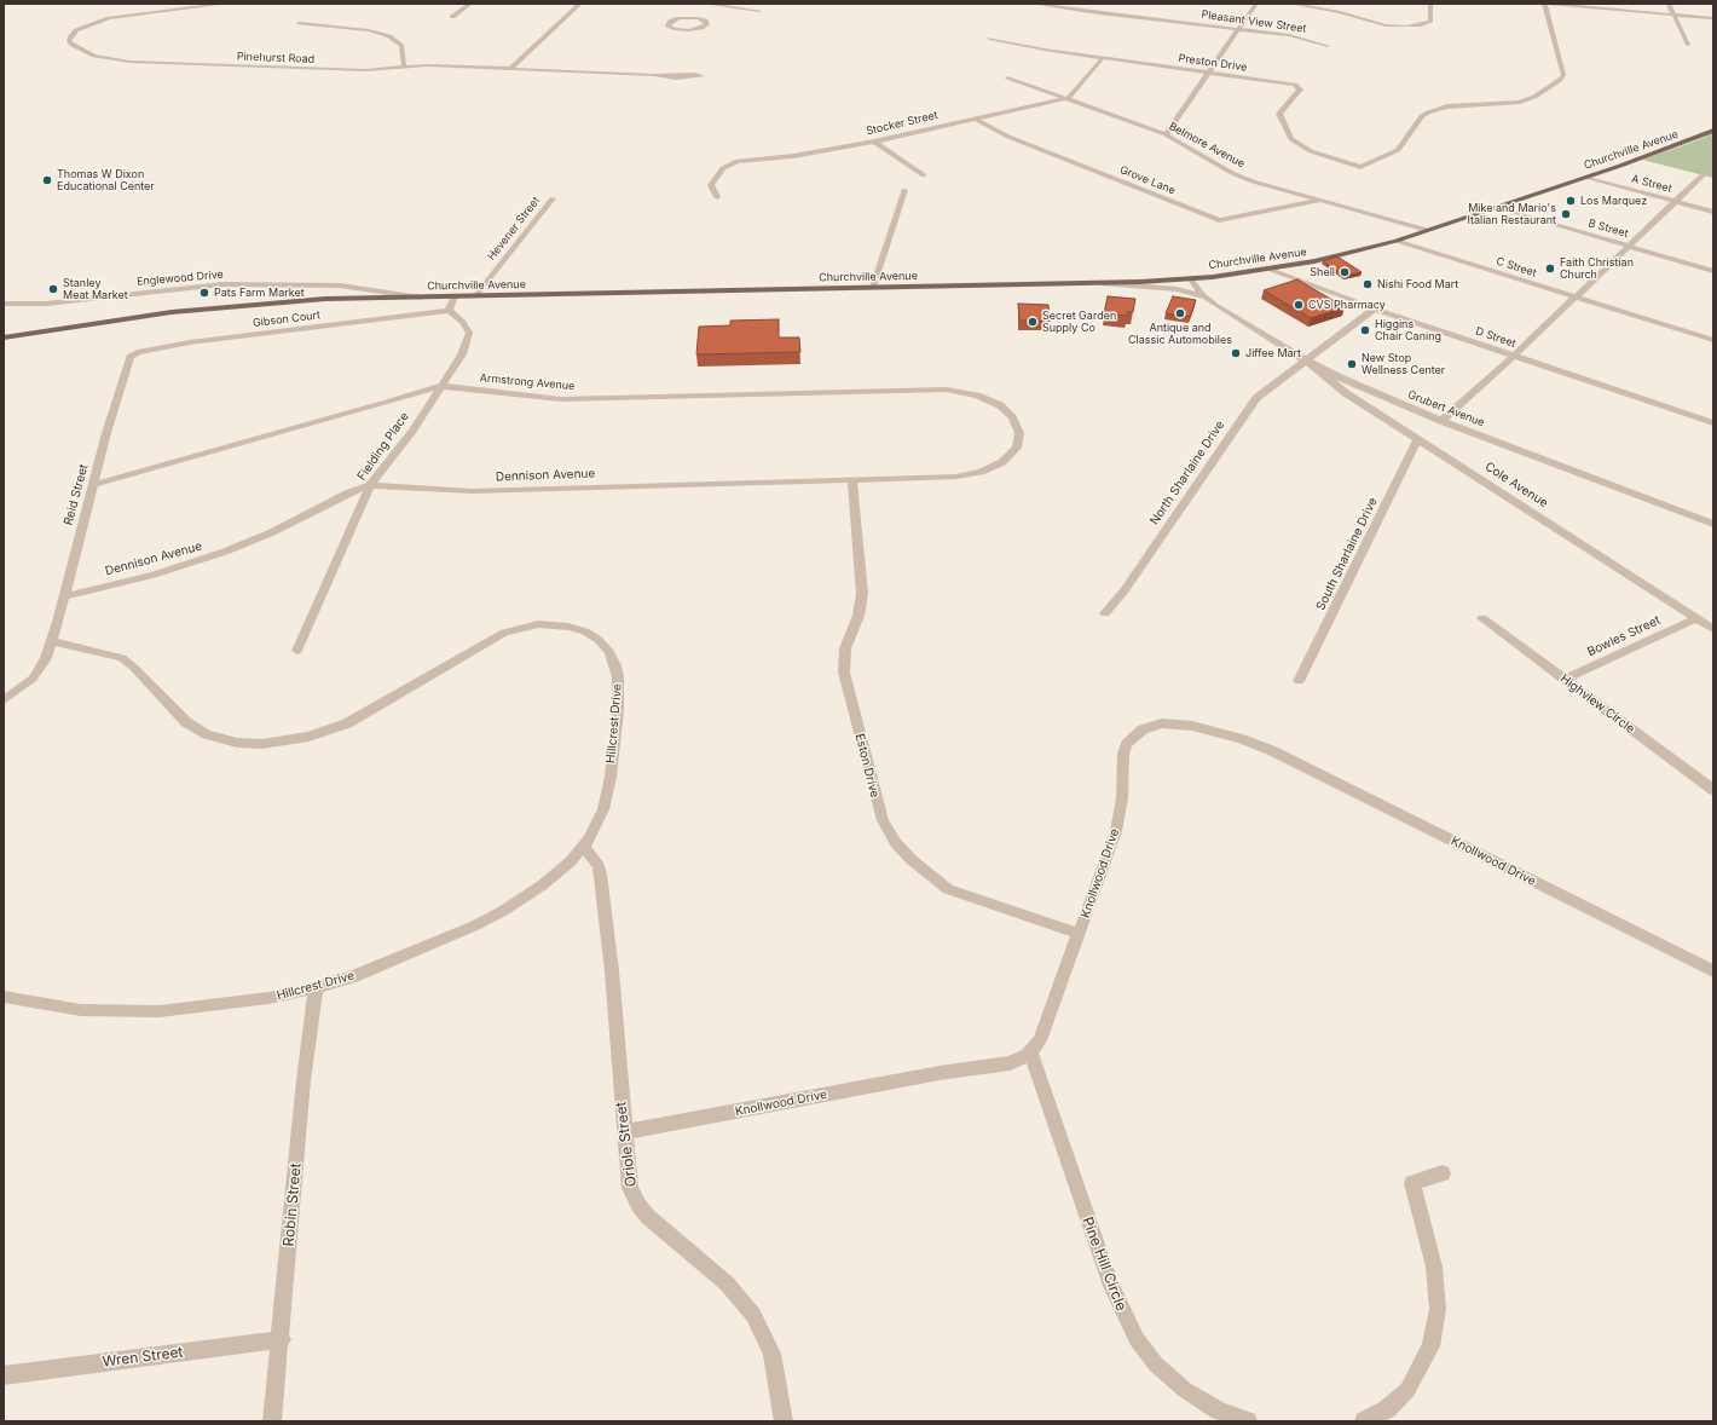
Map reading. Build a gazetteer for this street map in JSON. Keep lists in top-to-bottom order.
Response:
{
  "streets": {
    "main road": ["Churchville Avenue"],
    "street": [
      "Pleasant View Street",
      "Pinehurst Road",
      "Preston Drive",
      "Stocker Street",
      "Belmore Avenue",
      "Grove Lane",
      "A Street",
      "Hevener Street",
      "B Street",
      "C Street",
      "Englewood Drive",
      "Gibson Court",
      "D Street",
      "Armstrong Avenue",
      "Grubert Avenue",
      "Fielding Place",
      "North Sharlaine Drive",
      "Dennison Avenue",
      "Cole Avenue",
      "Reid Street",
      "South Sharlaine Drive",
      "Bowles Street",
      "Highview Circle",
      "Hillcrest Drive",
      "Eston Drive",
      "Knollwood Drive",
      "Oriole Street",
      "Robin Street",
      "Pine Hill Circle",
      "Wren Street"
    ]
  },
  "crossings": [
    ["Stocker Street", "Belmore Avenue"],
    ["Stocker Street", "Grove Lane"],
    ["Belmore Avenue", "Churchville Avenue"],
    ["Belmore Avenue", "Grove Lane"],
    ["Churchville Avenue", "A Street"],
    ["Churchville Avenue", "Hevener Street"],
    ["Churchville Avenue", "B Street"],
    ["Churchville Avenue", "C Street"],
    ["Churchville Avenue", "Englewood Drive"],
    ["Churchville Avenue", "D Street"],
    ["Churchville Avenue", "Grubert Avenue"],
    ["Gibson Court", "Fielding Place"],
    ["Gibson Court", "Reid Street"],
    ["D Street", "North Sharlaine Drive"],
    ["Armstrong Avenue", "Fielding Place"],
    ["Armstrong Avenue", "Dennison Avenue"],
    ["Armstrong Avenue", "Reid Street"],
    ["Grubert Avenue", "North Sharlaine Drive"],
    ["Grubert Avenue", "Cole Avenue"],
    ["Fielding Place", "Dennison Avenue"],
    ["North Sharlaine Drive", "Cole Avenue"],
    ["Dennison Avenue", "Reid Street"],
    ["Dennison Avenue", "Eston Drive"],
    ["Cole Avenue", "South Sharlaine Drive"],
    ["Cole Avenue", "Bowles Street"],
    ["Reid Street", "Hillcrest Drive"],
    ["Bowles Street", "Highview Circle"],
    ["Hillcrest Drive", "Oriole Street"],
    ["Hillcrest Drive", "Robin Street"],
    ["Eston Drive", "Knollwood Drive"],
    ["Knollwood Drive", "Oriole Street"],
    ["Knollwood Drive", "Pine Hill Circle"],
    ["Robin Street", "Wren Street"]
  ],
  "places": [
    "Thomas W Dixon Educational Center",
    "Los Marquez",
    "Mike and Mario's Italian Restaurant",
    "Faith Christian Church",
    "Shell",
    "Nishi Food Mart",
    "Stanley Meat Market",
    "Pats Farm Market",
    "CVS Pharmacy",
    "Antique and Classic Automobiles",
    "Secret Garden Supply Co",
    "Higgins Chair Caning",
    "Jiffee Mart",
    "New Stop Wellness Center"
  ]
}
